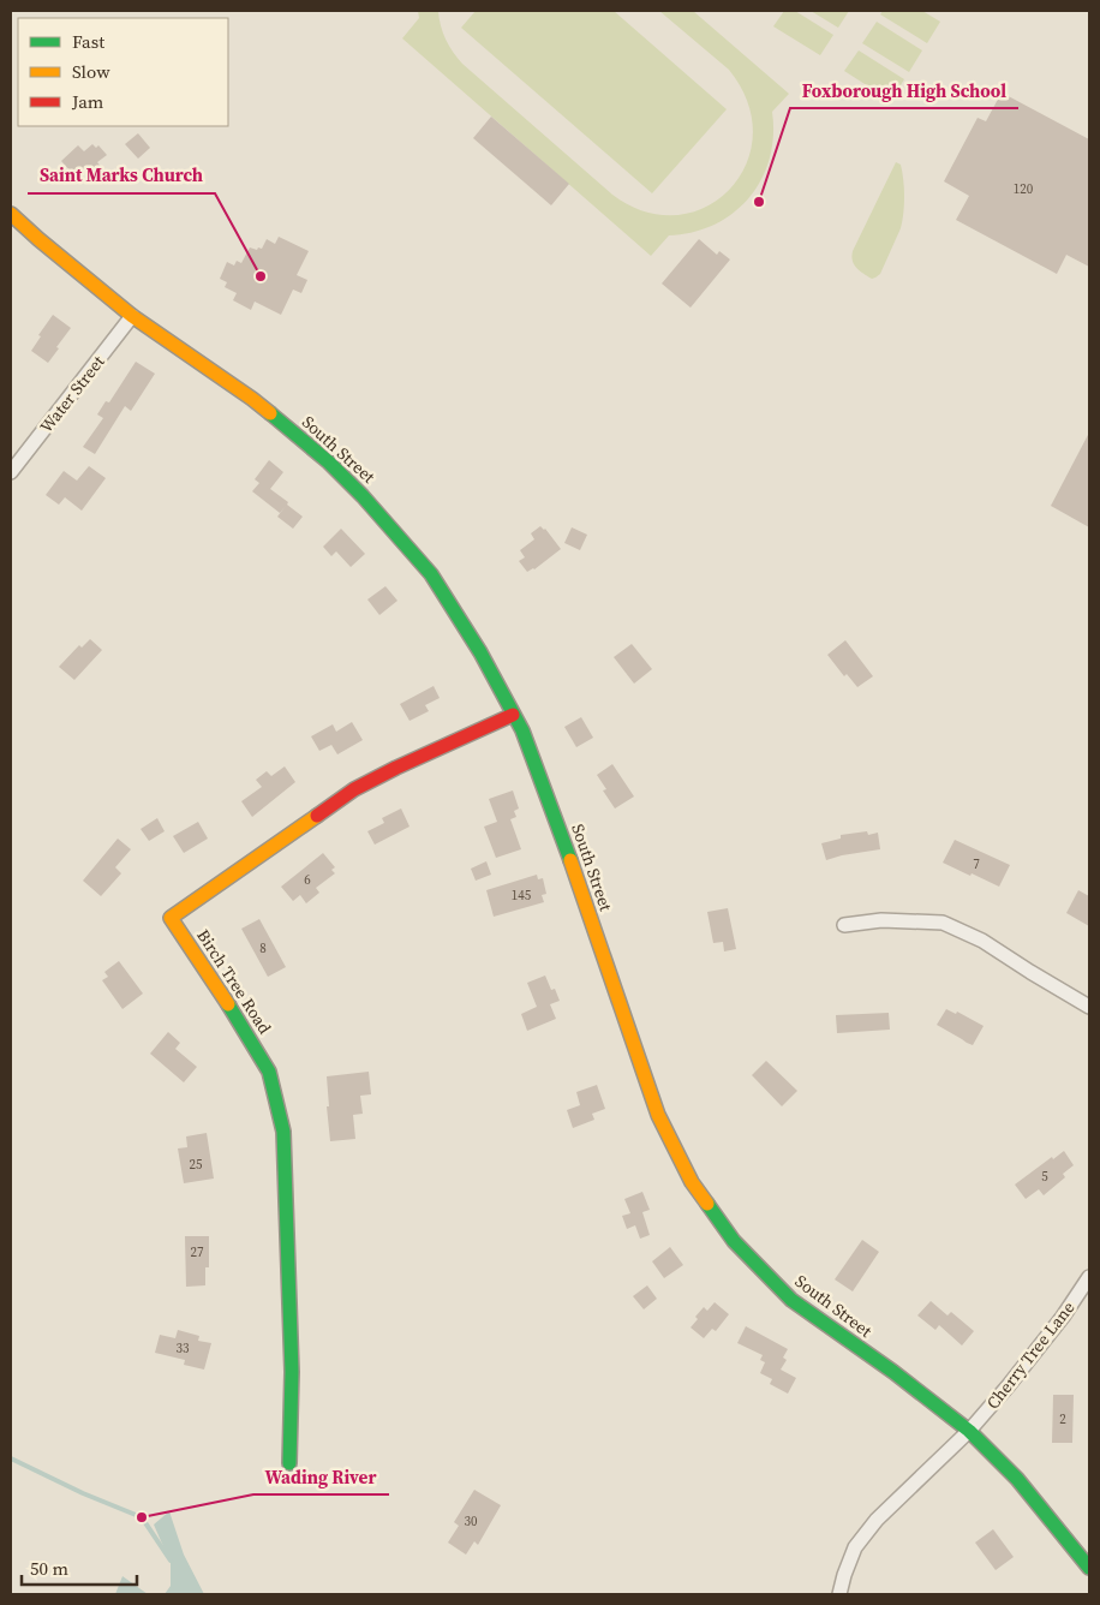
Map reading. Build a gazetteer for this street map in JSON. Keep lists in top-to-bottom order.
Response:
{
  "streets": {
    "main road": ["South Street", "Birch Tree Road"],
    "street": ["Water Street", "Cherry Tree Lane"]
  },
  "crossings": [
    ["Water Street", "South Street"],
    ["South Street", "Birch Tree Road"],
    ["South Street", "Cherry Tree Lane"]
  ],
  "places": ["Foxborough High School", "Saint Marks Church", "Wading River"],
  "house_numbers": [
    "120",
    "7",
    "6",
    "145",
    "8",
    "25",
    "5",
    "27",
    "33",
    "2",
    "30"
  ],
  "legend": ["Fast", "Slow", "Jam"],
  "scale_bar": "50 m"
}
